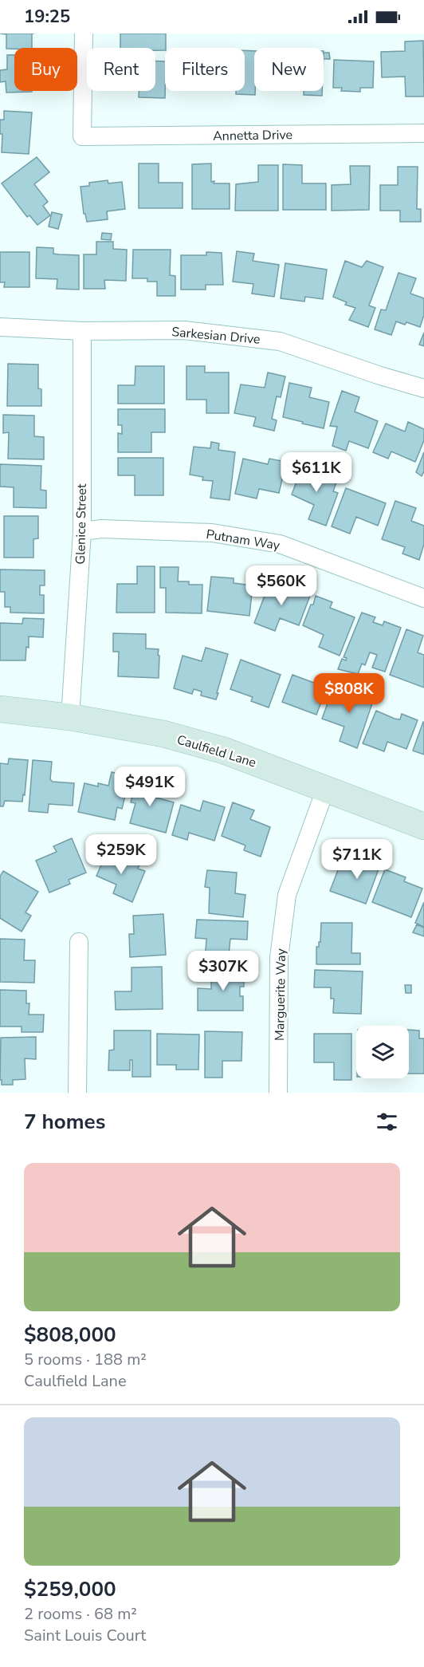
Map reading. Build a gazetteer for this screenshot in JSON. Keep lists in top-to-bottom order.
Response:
{
  "streets": {
    "main road": ["Caulfield Lane"],
    "street": [
      "Annetta Drive",
      "Sarkesian Drive",
      "Glenice Street",
      "Putnam Way",
      "Marguerite Way"
    ]
  },
  "crossings": [
    ["Sarkesian Drive", "Glenice Street"],
    ["Glenice Street", "Putnam Way"],
    ["Glenice Street", "Caulfield Lane"],
    ["Caulfield Lane", "Marguerite Way"]
  ],
  "page": {
    "status": "19:25",
    "chip": [
      "Buy",
      "Rent",
      "Filters",
      "New"
    ],
    "price": [
      "$611K",
      "$560K",
      "$808K",
      "$491K",
      "$259K",
      "$711K",
      "$307K"
    ],
    "heading": "7 homes",
    "list": [
      {
        "name": "$808,000",
        "note": "5 rooms · 188 m² · Caulfield Lane"
      },
      {
        "name": "$259,000",
        "note": "2 rooms · 68 m² · Saint Louis Court"
      }
    ]
  }
}
